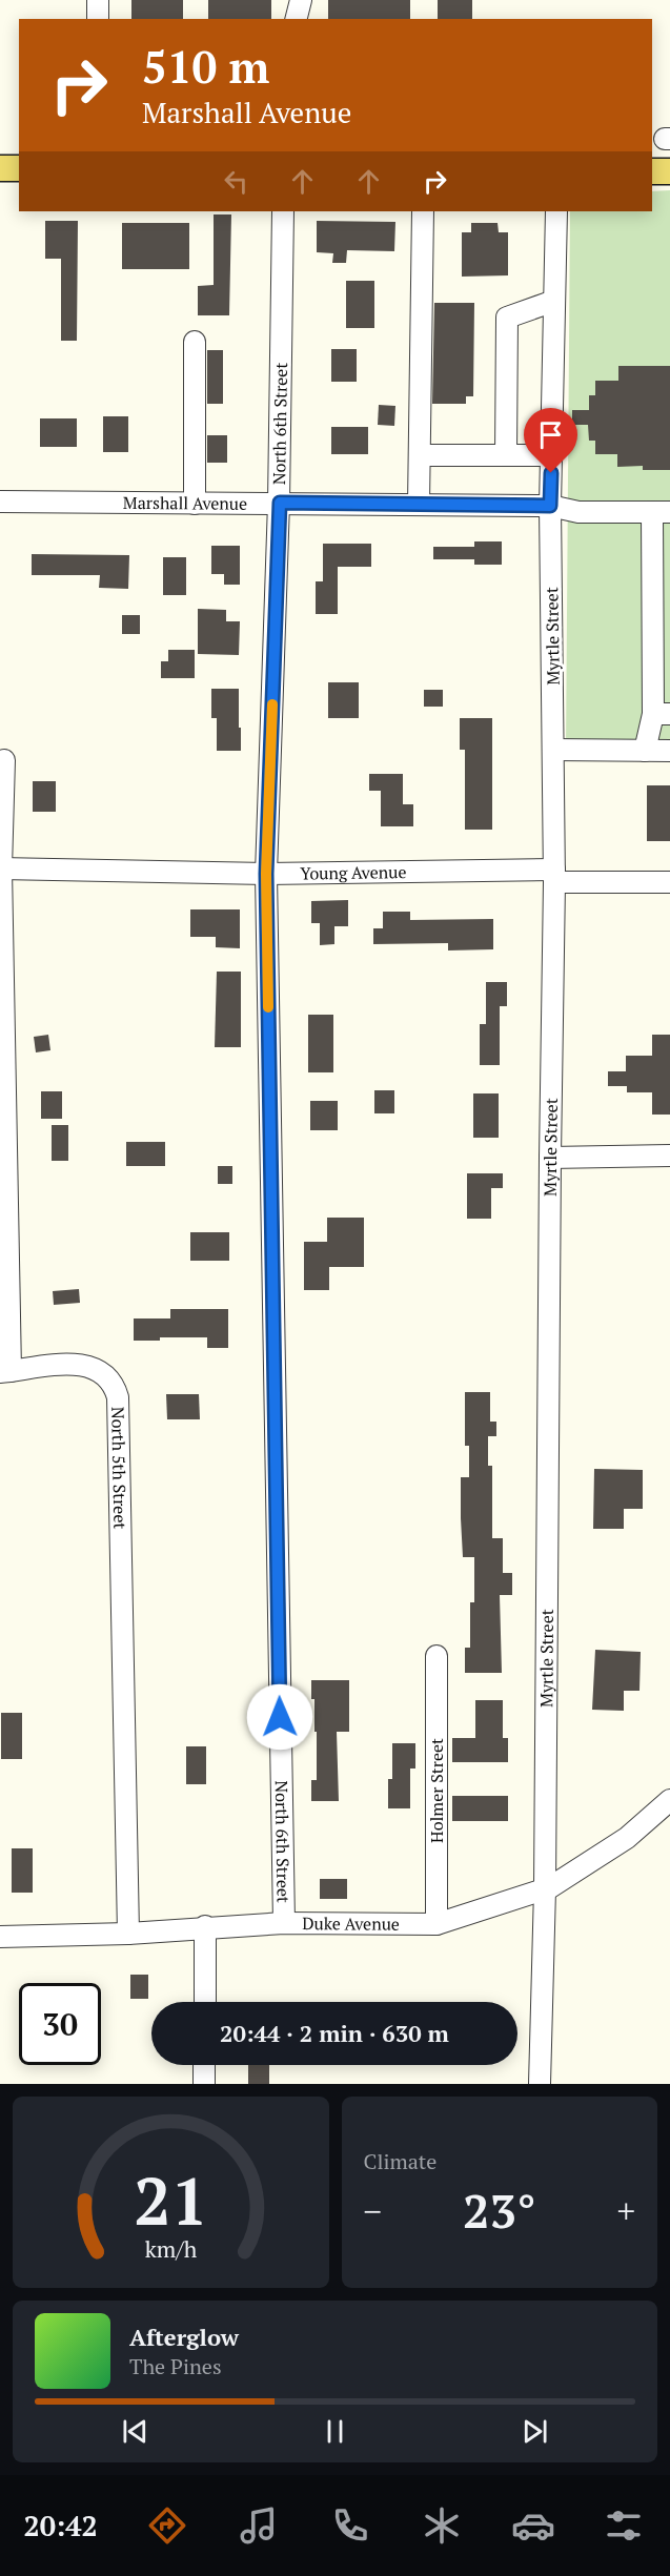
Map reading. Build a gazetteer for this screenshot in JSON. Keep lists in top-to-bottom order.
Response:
{
  "streets": {
    "street": [
      "North 6th Street",
      "Marshall Avenue",
      "Myrtle Street",
      "Young Avenue",
      "North 5th Street",
      "Holmer Street",
      "Duke Avenue"
    ]
  },
  "crossings": [
    ["North 6th Street", "Marshall Avenue"],
    ["North 6th Street", "Young Avenue"],
    ["North 6th Street", "Duke Avenue"],
    ["Marshall Avenue", "Myrtle Street"],
    ["Myrtle Street", "Young Avenue"],
    ["Myrtle Street", "Duke Avenue"],
    ["Young Avenue", "North 5th Street"],
    ["North 5th Street", "Duke Avenue"],
    ["Holmer Street", "Duke Avenue"]
  ],
  "page": {
    "turn": ["510 m", "Marshall Avenue"],
    "limit": "30",
    "trip": "20:44 · 2 min · 630 m",
    "tile": "Climate",
    "heat": ["−", "23°", "+"],
    "song": ["Afterglow", "The Pines"],
    "tabs": "20:42",
    "gauge": ["21", "km/h"]
  }
}
